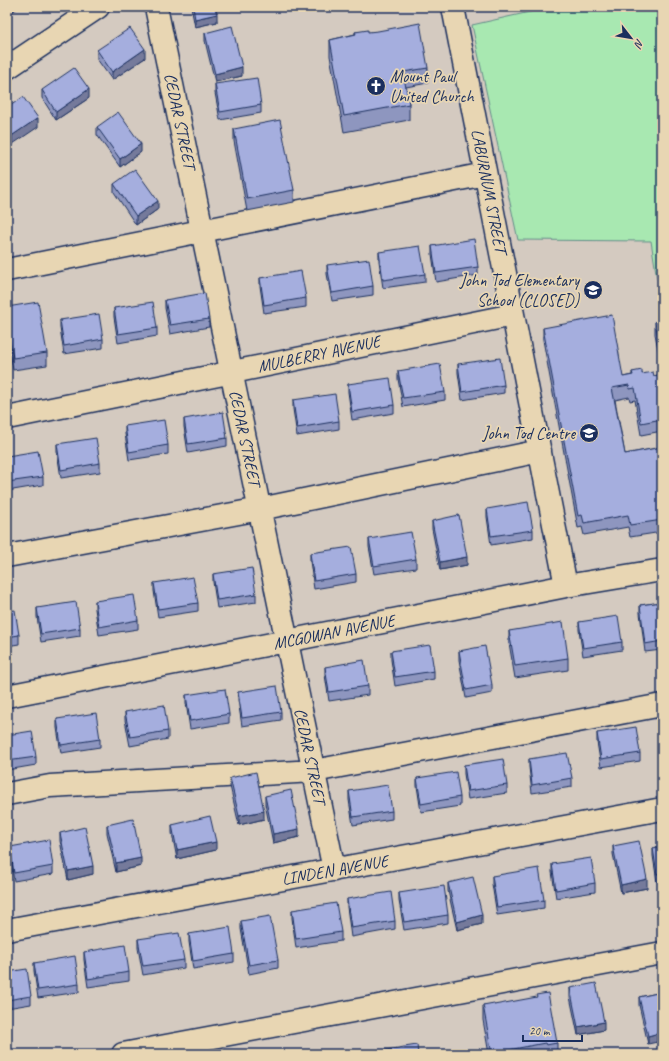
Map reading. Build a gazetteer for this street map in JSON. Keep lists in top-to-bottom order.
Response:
{
  "streets": {
    "street": [
      "CEDAR STREET",
      "LABURNUM STREET",
      "MULBERRY AVENUE",
      "MCGOWAN AVENUE",
      "LINDEN AVENUE"
    ]
  },
  "crossings": [
    ["CEDAR STREET", "MULBERRY AVENUE"],
    ["CEDAR STREET", "MCGOWAN AVENUE"],
    ["CEDAR STREET", "LINDEN AVENUE"],
    ["LABURNUM STREET", "MULBERRY AVENUE"],
    ["LABURNUM STREET", "MCGOWAN AVENUE"]
  ],
  "places": {
    "church": ["Mount Paul United Church"],
    "school or university": ["John Tod Elementary School (CLOSED)", "John Tod Centre"]
  },
  "scale_bar": "20 m",
  "north": "bottom right"
}
